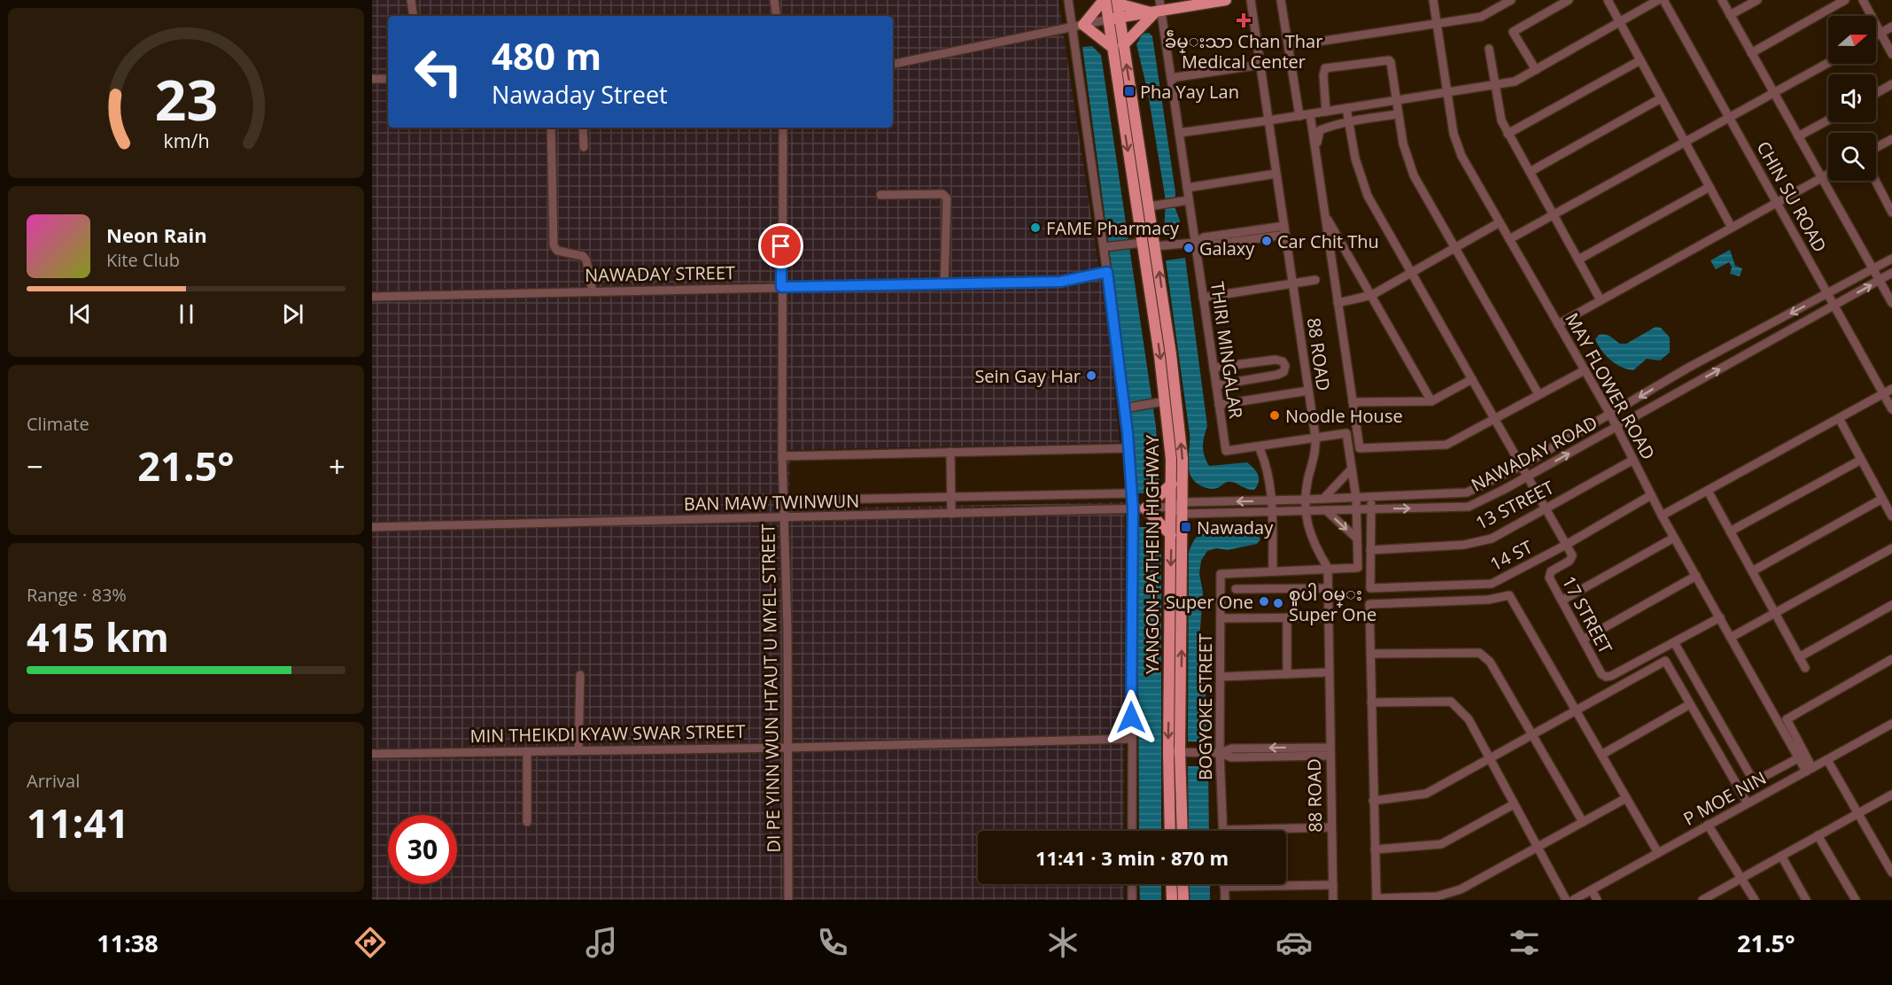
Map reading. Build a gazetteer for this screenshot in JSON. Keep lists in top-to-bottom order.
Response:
{
  "streets": {
    "main road": ["YANGON-PATHEIN HIGHWAY"],
    "street": [
      "CHIN SU ROAD",
      "NAWADAY STREET",
      "THIRI MINGALAR",
      "88 ROAD",
      "MAY FLOWER ROAD",
      "NAWADAY ROAD",
      "BAN MAW TWINWUN",
      "13 STREET",
      "14 ST",
      "17 STREET",
      "DI PE YINN WUN HTAUT U MYEL STREET",
      "BOGYOKE STREET",
      "MIN THEIKDI KYAW SWAR STREET",
      "P MOE NIN"
    ]
  },
  "crossings": [
    ["CHIN SU ROAD", "NAWADAY ROAD"],
    ["NAWADAY STREET", "DI PE YINN WUN HTAUT U MYEL STREET"],
    ["88 ROAD", "NAWADAY ROAD"],
    ["MAY FLOWER ROAD", "NAWADAY ROAD"],
    ["MAY FLOWER ROAD", "13 STREET"],
    ["MAY FLOWER ROAD", "14 ST"],
    ["MAY FLOWER ROAD", "17 STREET"],
    ["MAY FLOWER ROAD", "P MOE NIN"],
    ["NAWADAY ROAD", "BAN MAW TWINWUN"],
    ["NAWADAY ROAD", "YANGON-PATHEIN HIGHWAY"],
    ["BAN MAW TWINWUN", "YANGON-PATHEIN HIGHWAY"],
    ["BAN MAW TWINWUN", "DI PE YINN WUN HTAUT U MYEL STREET"],
    ["13 STREET", "14 ST"],
    ["14 ST", "17 STREET"],
    ["DI PE YINN WUN HTAUT U MYEL STREET", "MIN THEIKDI KYAW SWAR STREET"]
  ],
  "places": {
    "health": ["ခဵမ္းသာ Chan Thar Medical Center"],
    "transit": ["Pha Yay Lan", "Nawaday"],
    "other": [
      "FAME Pharmacy",
      "Car Chit Thu",
      "Galaxy",
      "Sein Gay Har",
      "Noodle House",
      "Super One",
      "စူပါ ၀မ္း Super One"
    ]
  },
  "north": "right",
  "page": {
    "turn": ["480 m", "Nawaday Street"],
    "song": ["Neon Rain", "Kite Club"],
    "tile": [
      "Climate",
      ["Range · 83%", "415 km"],
      ["Arrival", "11:41"]
    ],
    "heat": ["−", "21.5°", "+"],
    "limit": "30",
    "trip": "11:41 · 3 min · 870 m",
    "tabs": ["11:38", "21.5°"],
    "gauge": ["23", "km/h"]
  }
}
